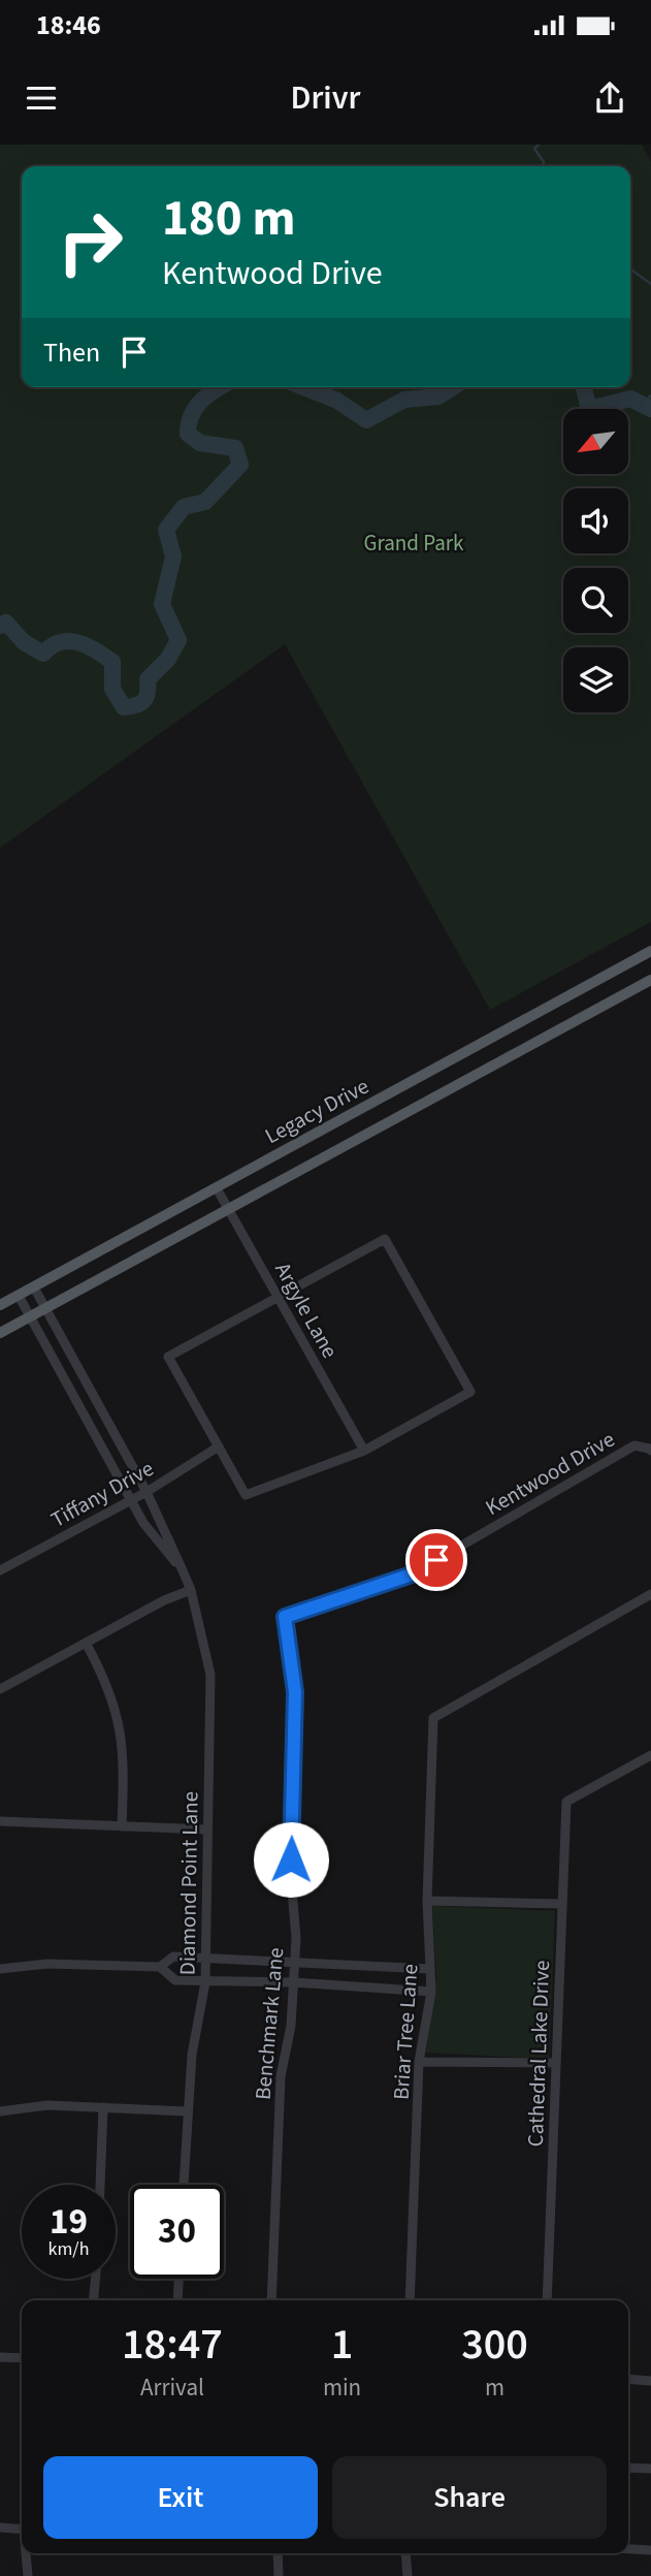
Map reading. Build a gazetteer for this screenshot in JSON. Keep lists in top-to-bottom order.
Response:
{
  "streets": {
    "main road": ["Legacy Drive"],
    "street": [
      "Argyle Lane",
      "Kentwood Drive",
      "Tiffany Drive",
      "Diamond Point Lane",
      "Benchmark Lane",
      "Briar Tree Lane",
      "Cathedral Lake Drive"
    ]
  },
  "crossings": [
    ["Legacy Drive", "Argyle Lane"],
    ["Legacy Drive", "Diamond Point Lane"],
    ["Kentwood Drive", "Benchmark Lane"],
    ["Tiffany Drive", "Diamond Point Lane"]
  ],
  "parks": ["Grand Park"],
  "north": "bottom left",
  "page": {
    "status": "18:46",
    "header": "Drivr",
    "turn": ["180 m", "Kentwood Drive"],
    "then": "Then",
    "speed": "19 km/h",
    "limit": "30",
    "eta": [
      "18:47",
      "Arrival",
      "1",
      "min",
      "300",
      "m"
    ],
    "buttons": ["Exit", "Share"]
  }
}
